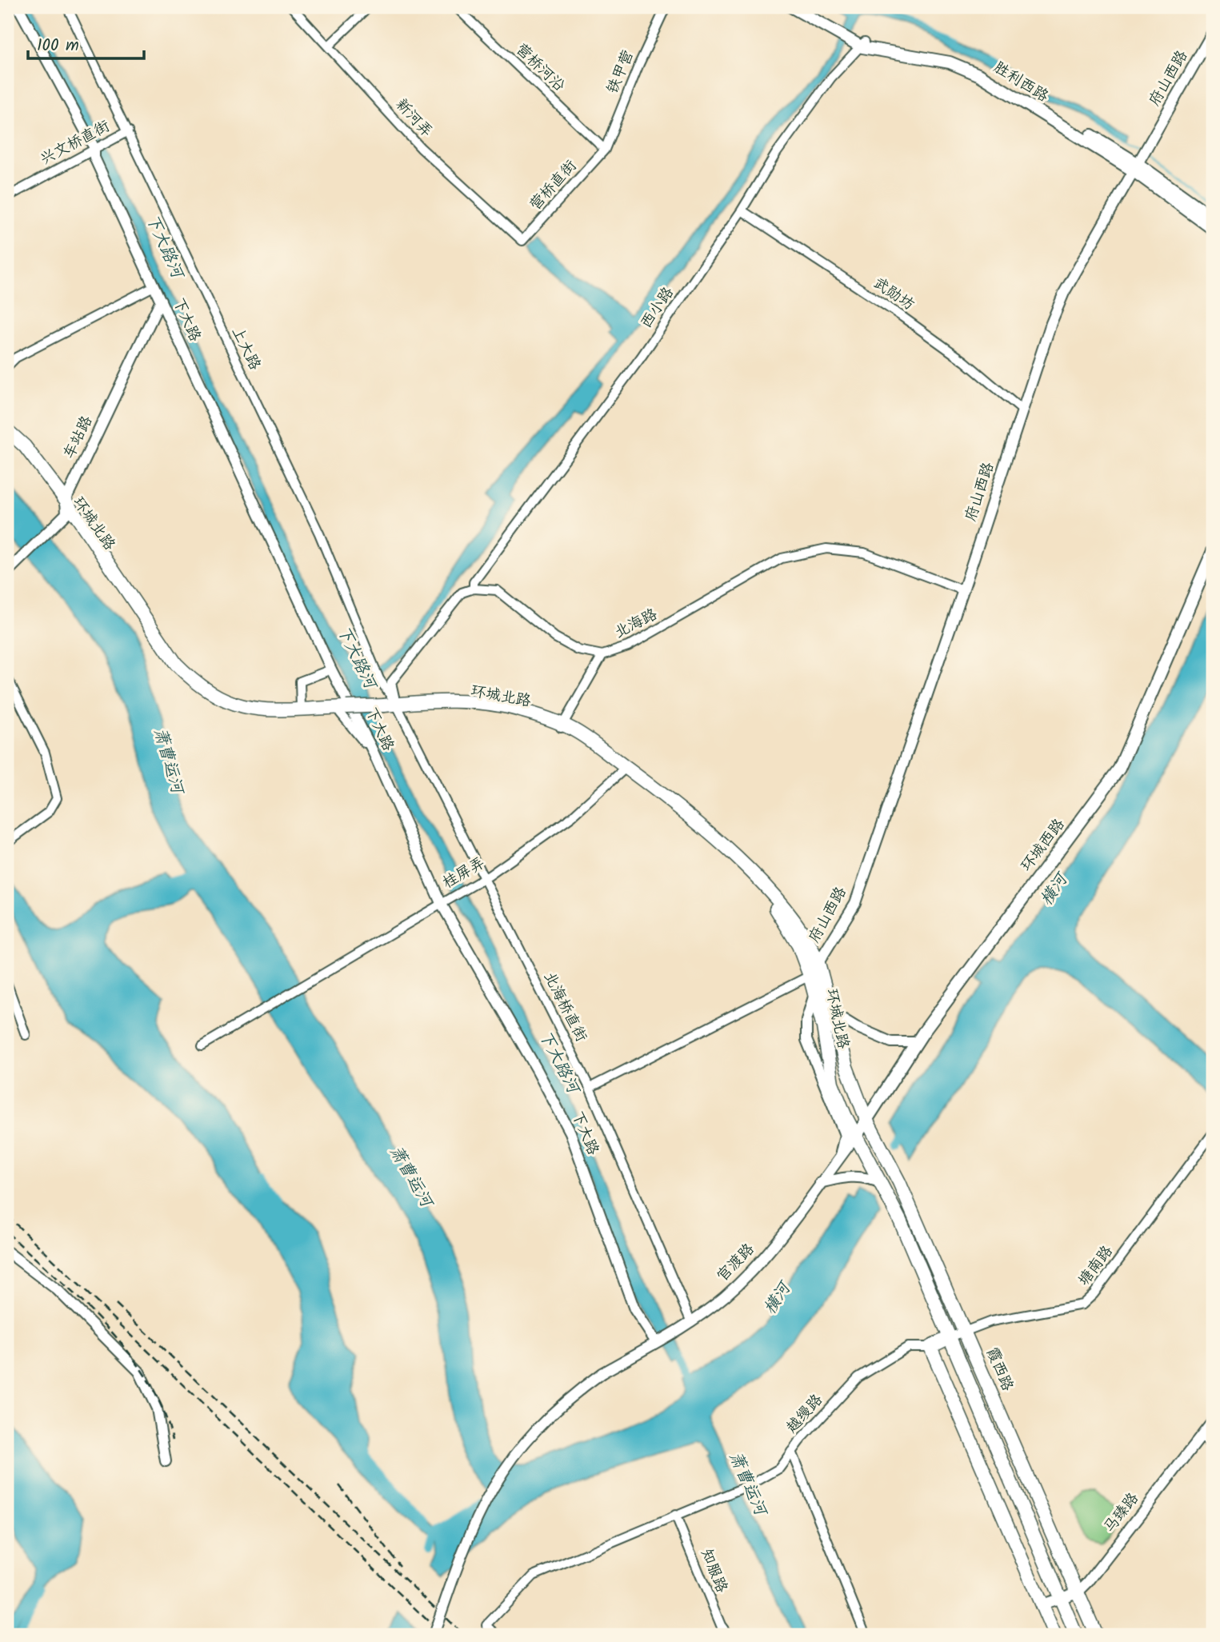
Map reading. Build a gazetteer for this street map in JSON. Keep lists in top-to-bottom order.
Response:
{
  "streets": {
    "main road": [
      "胜利西路",
      "环城北路",
      "环城西路",
      "霞西路"
    ],
    "street": [
      "营桥河沿",
      "铁甲营",
      "府山西路",
      "新河弄",
      "兴文桥直街",
      "营桥直街",
      "武勋坊",
      "西小路",
      "下大路",
      "上大路",
      "车站路",
      "北海路",
      "桂屏弄",
      "北海桥直街",
      "官渡路",
      "塘南路",
      "越缦路",
      "马臻路",
      "知服路"
    ]
  },
  "crossings": [
    ["营桥河沿", "铁甲营"],
    ["营桥河沿", "营桥直街"],
    ["铁甲营", "营桥直街"],
    ["府山西路", "胜利西路"],
    ["府山西路", "武勋坊"],
    ["府山西路", "环城北路"],
    ["府山西路", "北海路"],
    ["胜利西路", "西小路"],
    ["新河弄", "营桥直街"],
    ["兴文桥直街", "下大路"],
    ["兴文桥直街", "上大路"],
    ["武勋坊", "西小路"],
    ["西小路", "北海路"],
    ["下大路", "车站路"],
    ["下大路", "桂屏弄"],
    ["下大路", "官渡路"],
    ["上大路", "环城北路"],
    ["上大路", "北海桥直街"],
    ["车站路", "环城北路"],
    ["环城北路", "环城西路"],
    ["环城北路", "桂屏弄"],
    ["环城北路", "北海桥直街"],
    ["环城北路", "官渡路"],
    ["环城北路", "霞西路"],
    ["环城西路", "官渡路"],
    ["环城西路", "霞西路"],
    ["桂屏弄", "北海桥直街"],
    ["北海桥直街", "官渡路"],
    ["塘南路", "霞西路"],
    ["霞西路", "马臻路"],
    ["越缦路", "知服路"]
  ],
  "water": ["下大路河", "萧曹运河", "横河"],
  "scale_bar": "100 m"
}
